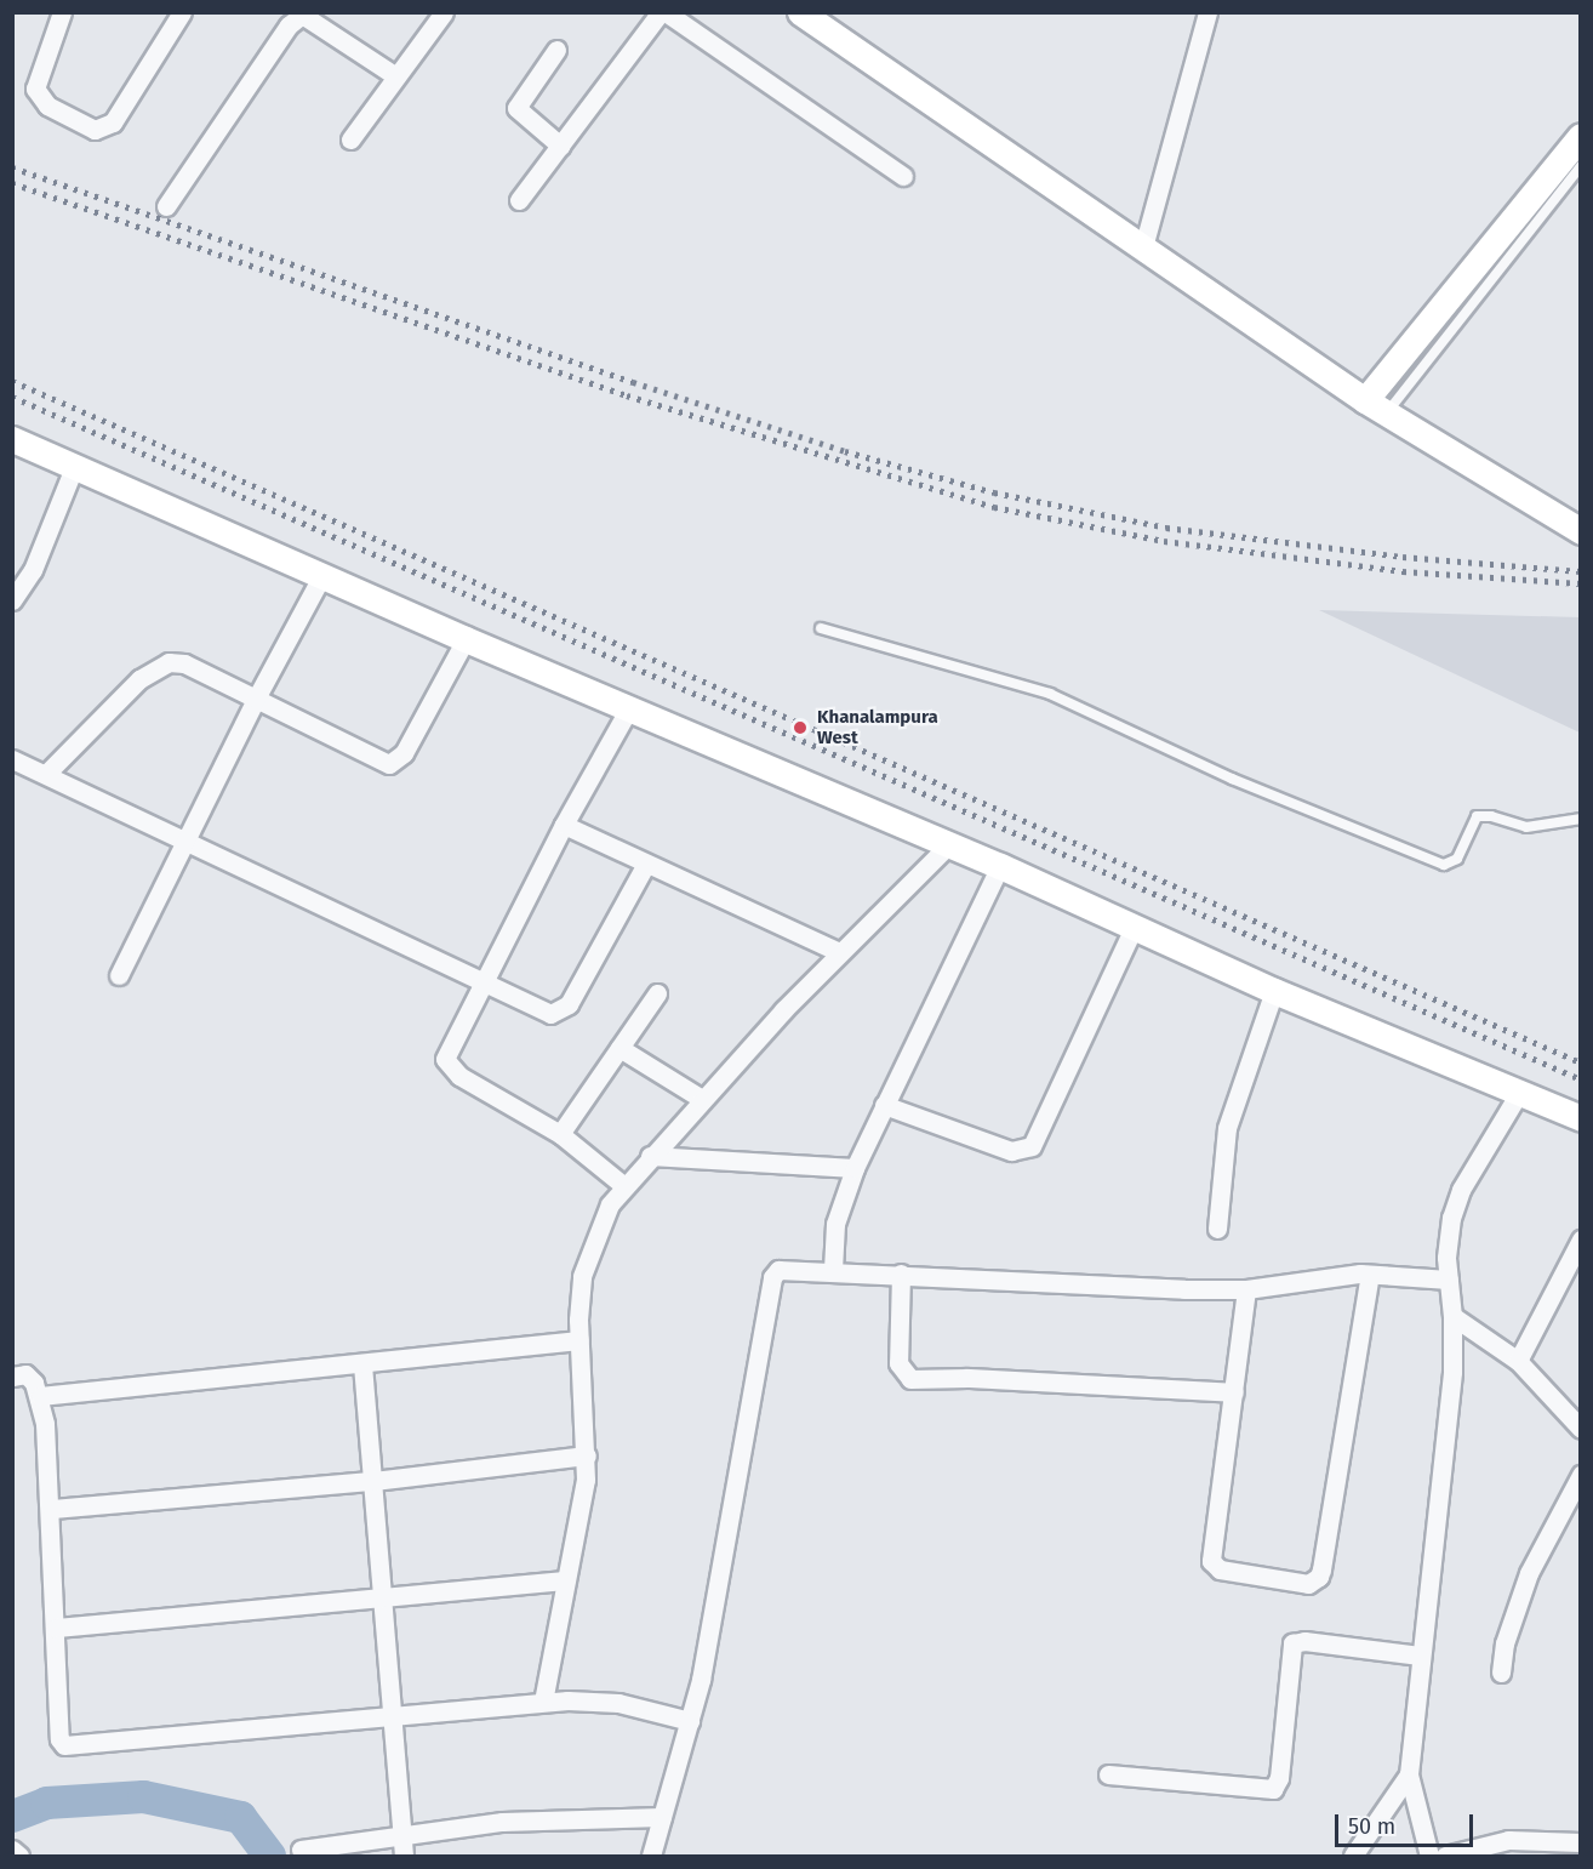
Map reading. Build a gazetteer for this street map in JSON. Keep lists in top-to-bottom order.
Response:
{
  "places": ["Khanalampura West"],
  "scale_bar": "50 m"
}
